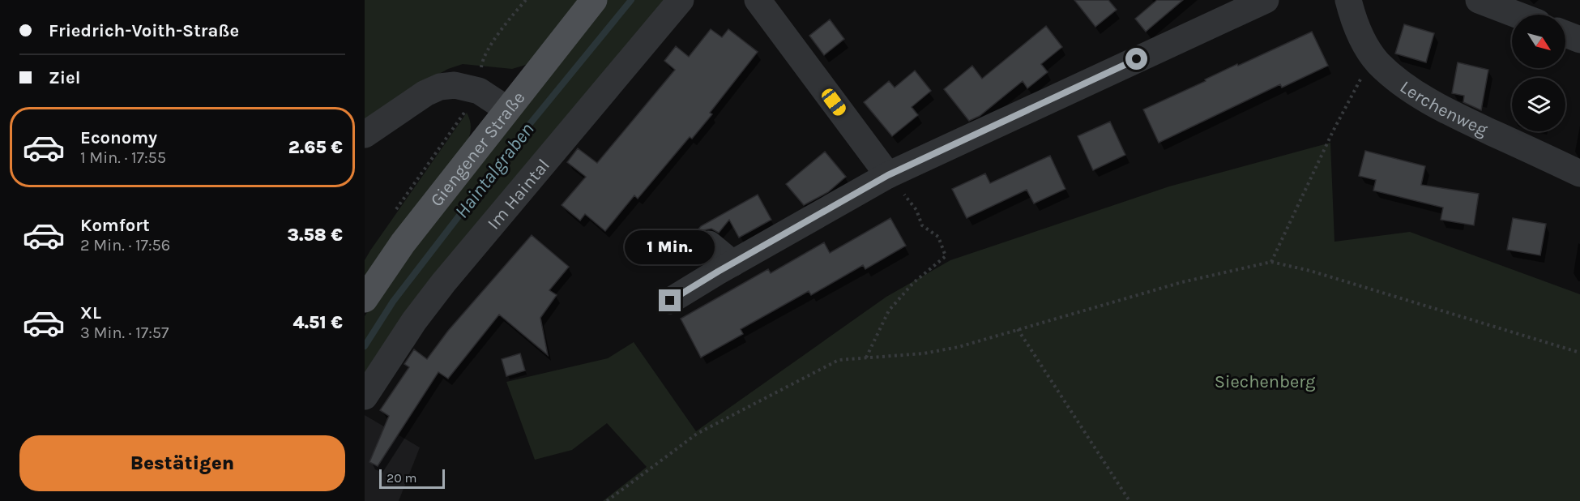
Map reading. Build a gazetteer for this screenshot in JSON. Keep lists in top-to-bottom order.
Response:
{
  "streets": {
    "main road": ["Giengener Straße"],
    "street": ["Lerchenweg", "Im Haintal"]
  },
  "water": ["Haintalgraben"],
  "parks": ["Siechenberg"],
  "scale_bar": "20 m",
  "north": "bottom right",
  "page": {
    "banner": ["Friedrich-Voith-Straße", "Ziel"],
    "list": [
      {
        "name": "Economy",
        "note": "1 Min. · 17:55",
        "value": "2.65 €"
      },
      {
        "name": "Komfort",
        "note": "2 Min. · 17:56",
        "value": "3.58 €"
      },
      {
        "name": "XL",
        "note": "3 Min. · 17:57",
        "value": "4.51 €"
      }
    ],
    "bubble": "1 Min.",
    "buttons": "Bestätigen",
    "scale": "20 m"
  }
}
